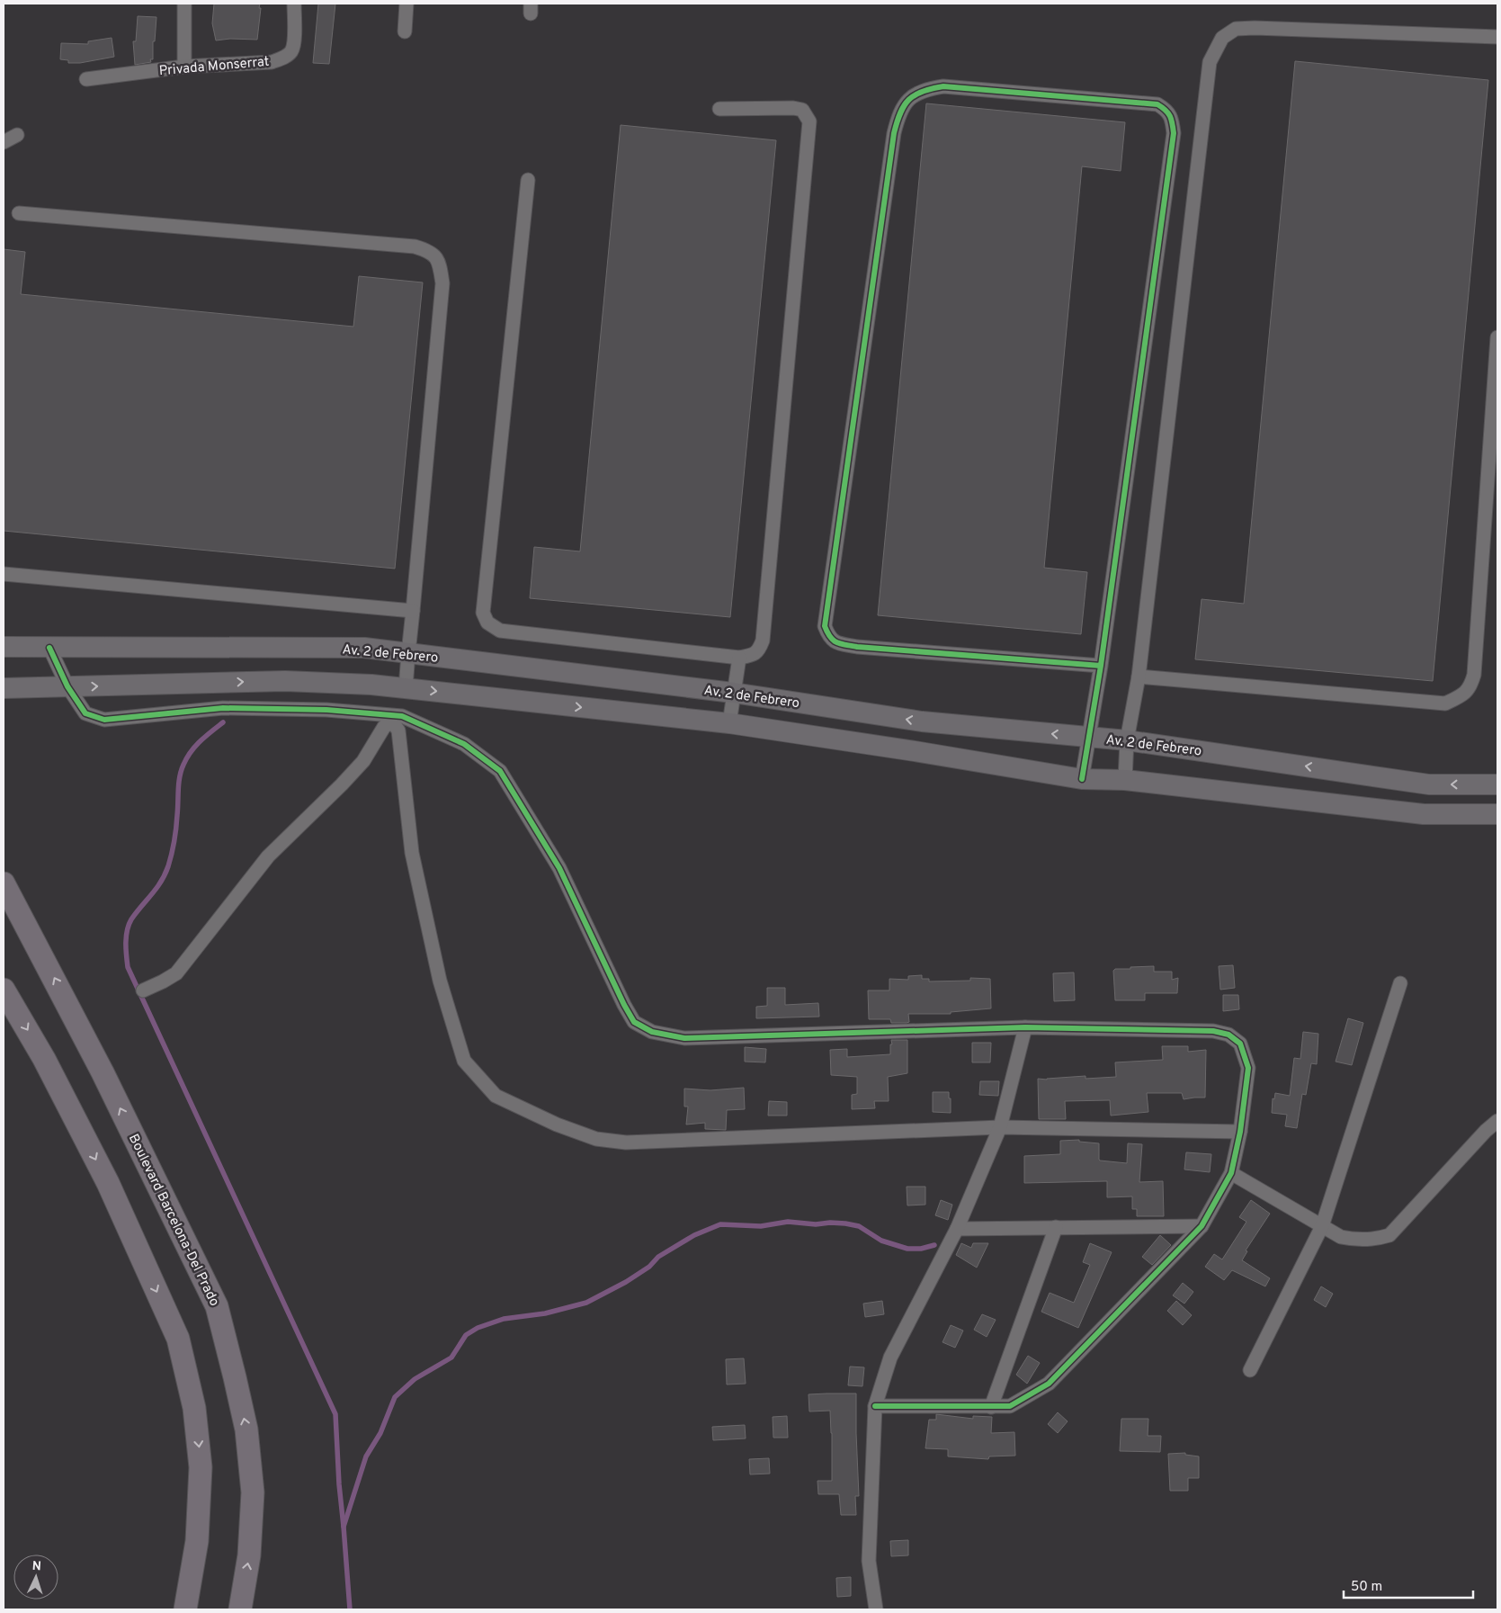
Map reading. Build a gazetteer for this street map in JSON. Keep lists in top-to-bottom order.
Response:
{
  "streets": {
    "main road": ["Av. 2 de Febrero", "Boulevard Barcelona-Del Prado"],
    "street": ["Privada Monserrat"]
  },
  "scale_bar": "50 m",
  "north": "top"
}
